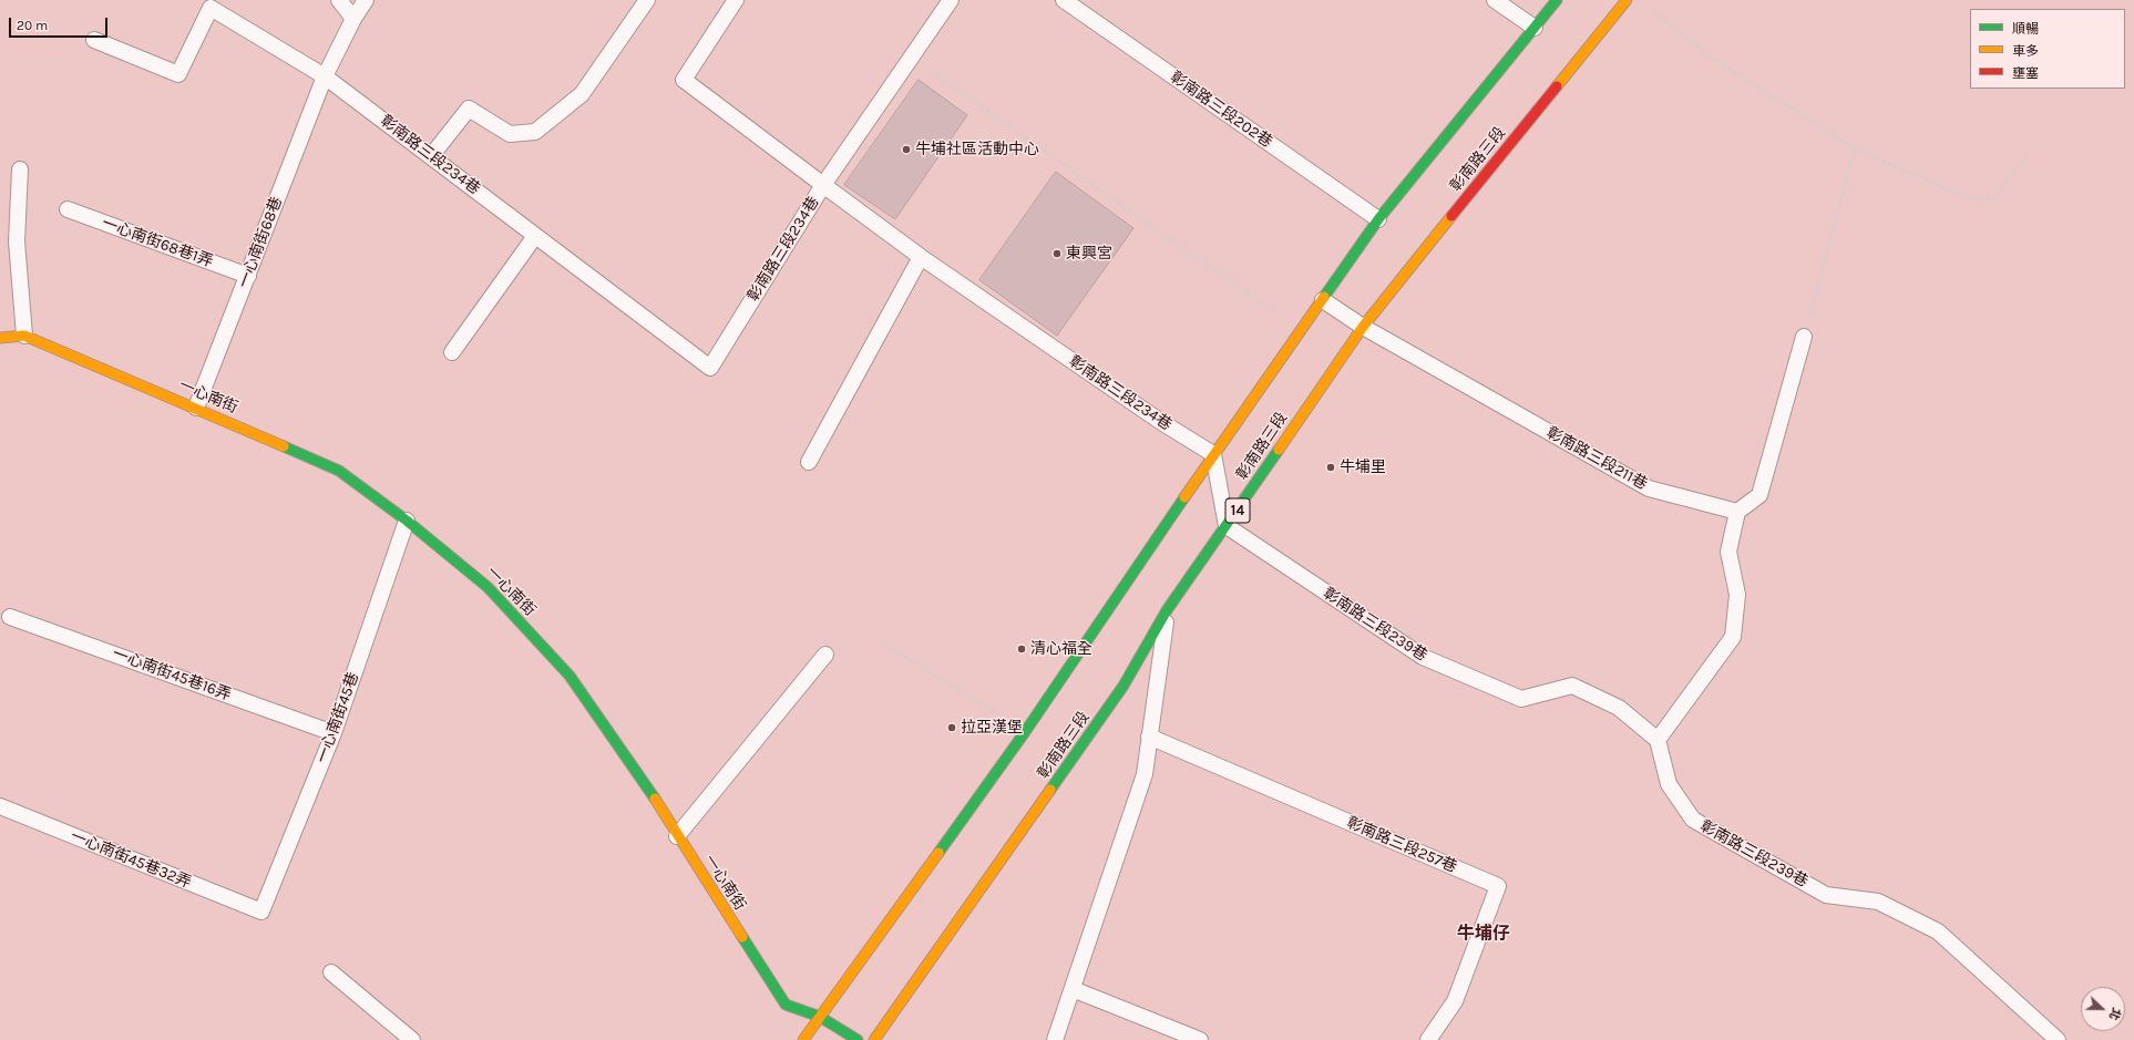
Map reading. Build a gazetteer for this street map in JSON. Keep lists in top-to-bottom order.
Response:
{
  "streets": {
    "main road": ["彰南路三段", "一心南街", "14"],
    "lane": [
      "彰南路三段202巷",
      "彰南路三段234巷",
      "一心南街68巷1弄",
      "一心南街68巷",
      "彰南路三段211巷",
      "彰南路三段239巷",
      "一心南街45巷16弄",
      "一心南街45巷",
      "彰南路三段257巷",
      "一心南街45巷32弄"
    ]
  },
  "crossings": [
    ["彰南路三段234巷", "一心南街68巷"],
    ["彰南路三段", "彰南路三段211巷"],
    ["彰南路三段", "彰南路三段239巷"],
    ["一心南街68巷1弄", "一心南街68巷"],
    ["一心南街68巷", "一心南街"],
    ["一心南街", "一心南街45巷"],
    ["一心南街45巷16弄", "一心南街45巷"],
    ["一心南街45巷", "一心南街45巷32弄"]
  ],
  "districts": ["牛埔仔"],
  "places": [
    "牛埔社區活動中心",
    "東興宮",
    "牛埔里",
    "清心福全",
    "拉亞漢堡"
  ],
  "legend": ["順暢", "車多", "壅塞"],
  "scale_bar": "20 m",
  "north": "right"
}
